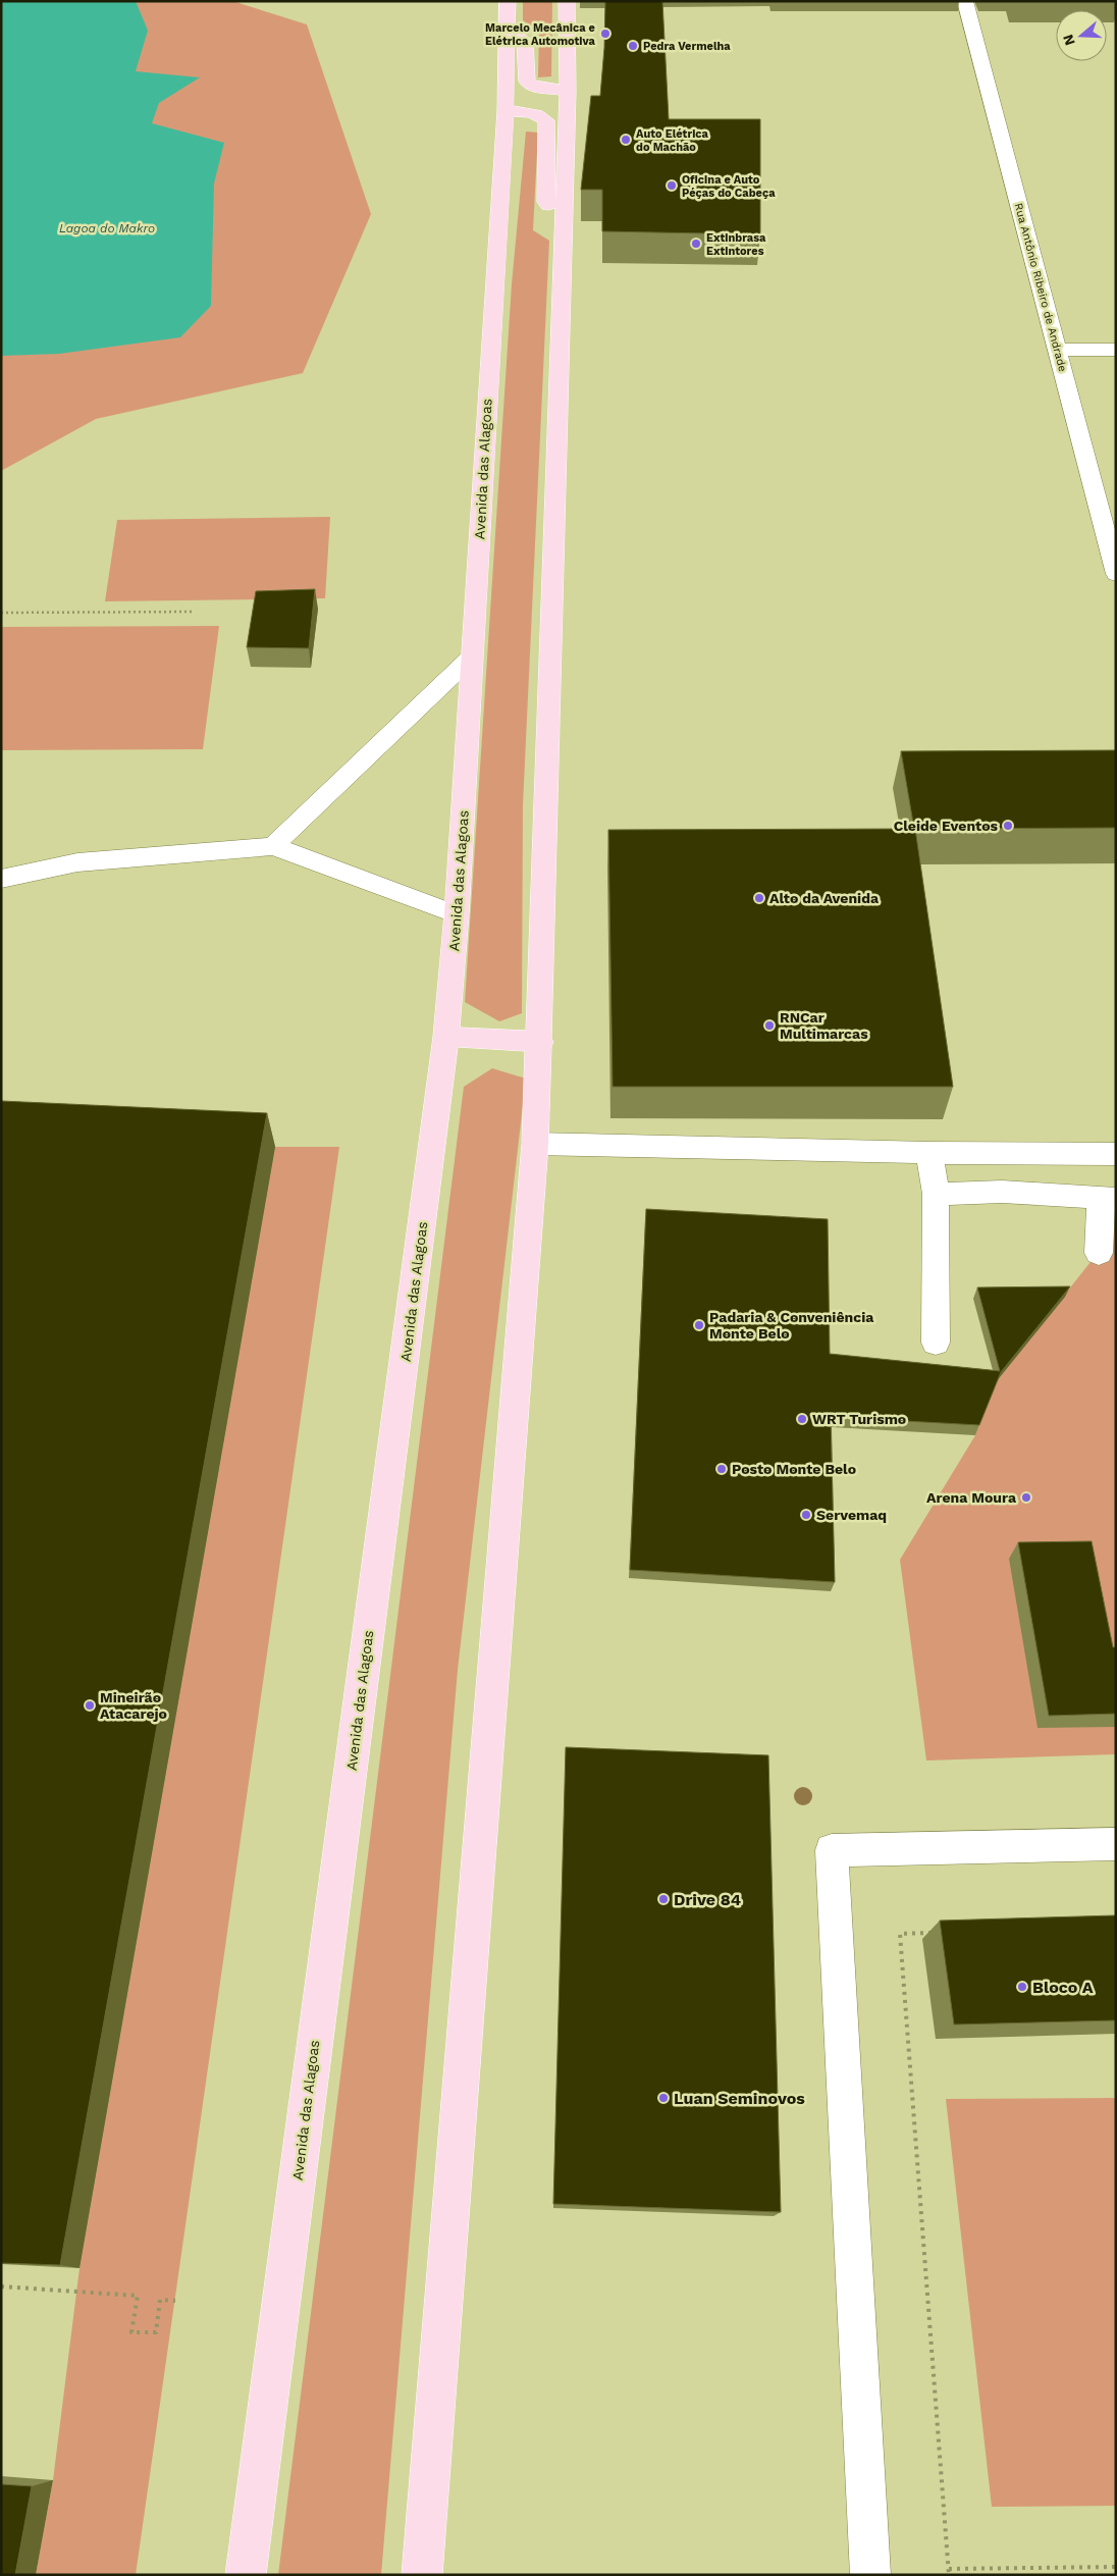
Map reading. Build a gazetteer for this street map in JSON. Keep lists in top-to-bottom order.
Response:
{
  "streets": {
    "main road": ["Avenida das Alagoas"],
    "street": ["Rua Antônio Ribeiro de Andrade"]
  },
  "water": ["Lagoa do Makro"],
  "places": [
    "Marcelo Mecânica e Elétrica Automotiva",
    "Pedra Vermelha",
    "Auto Elétrica do Machão",
    "Oficina e Auto Péças do Cabeça",
    "Extinbrasa Extintores",
    "Cleide Eventos",
    "Alto da Avenida",
    "RNCar Multimarcas",
    "Padaria & Conveniência Monte Belo",
    "WRT Turismo",
    "Posto Monte Belo",
    "Arena Moura",
    "Servemaq",
    "Mineirão Atacarejo",
    "Drive 84",
    "Bloco A",
    "Luan Seminovos"
  ],
  "north": "left"
}
